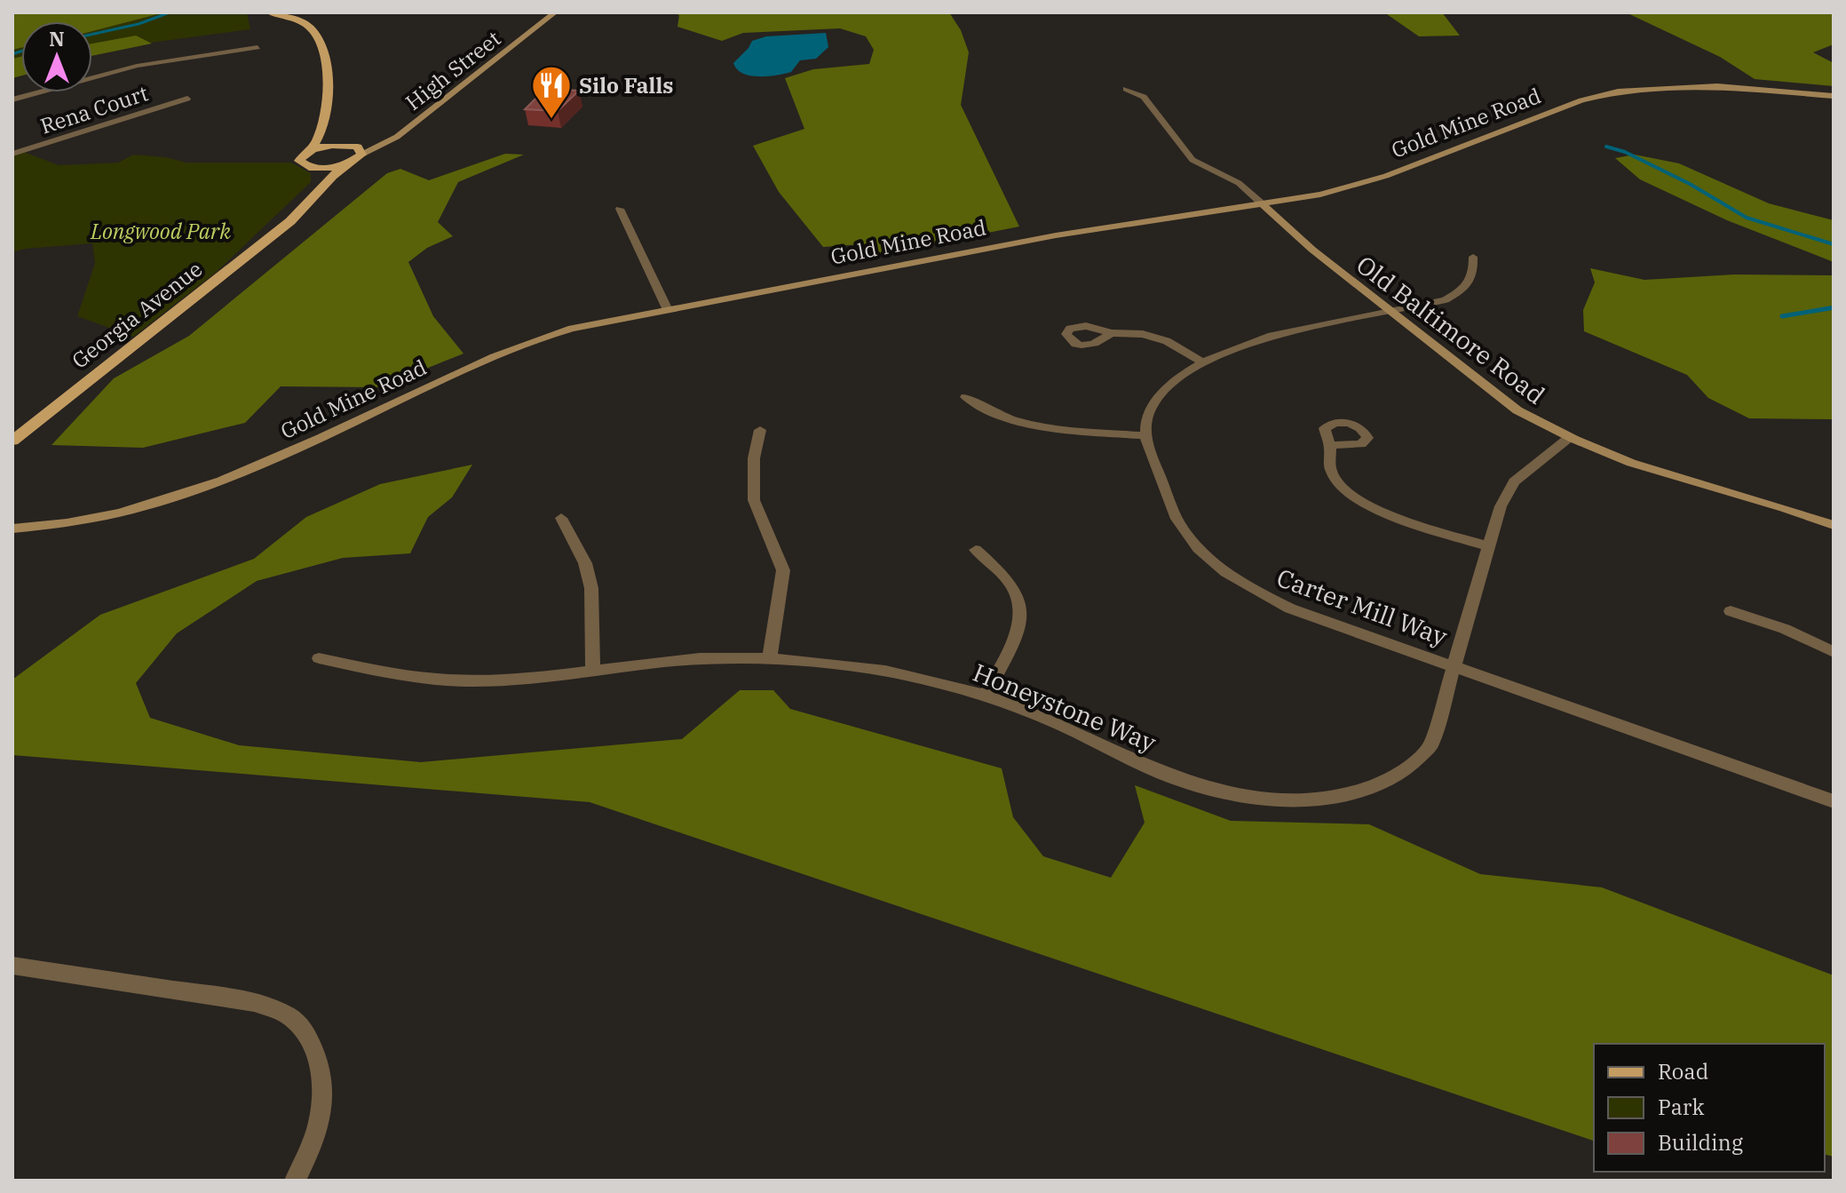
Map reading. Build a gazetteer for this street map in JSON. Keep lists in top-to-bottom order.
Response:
{
  "streets": {
    "main road": ["Georgia Avenue"],
    "street": [
      "High Street",
      "Rena Court",
      "Gold Mine Road",
      "Old Baltimore Road",
      "Carter Mill Way",
      "Honeystone Way"
    ]
  },
  "crossings": [
    ["High Street", "Georgia Avenue"],
    ["Gold Mine Road", "Old Baltimore Road"],
    ["Old Baltimore Road", "Honeystone Way"],
    ["Carter Mill Way", "Honeystone Way"]
  ],
  "parks": ["Longwood Park"],
  "places": {
    "restaurant": ["Silo Falls"]
  },
  "legend": ["Road", "Park", "Building"],
  "north": "top"
}
